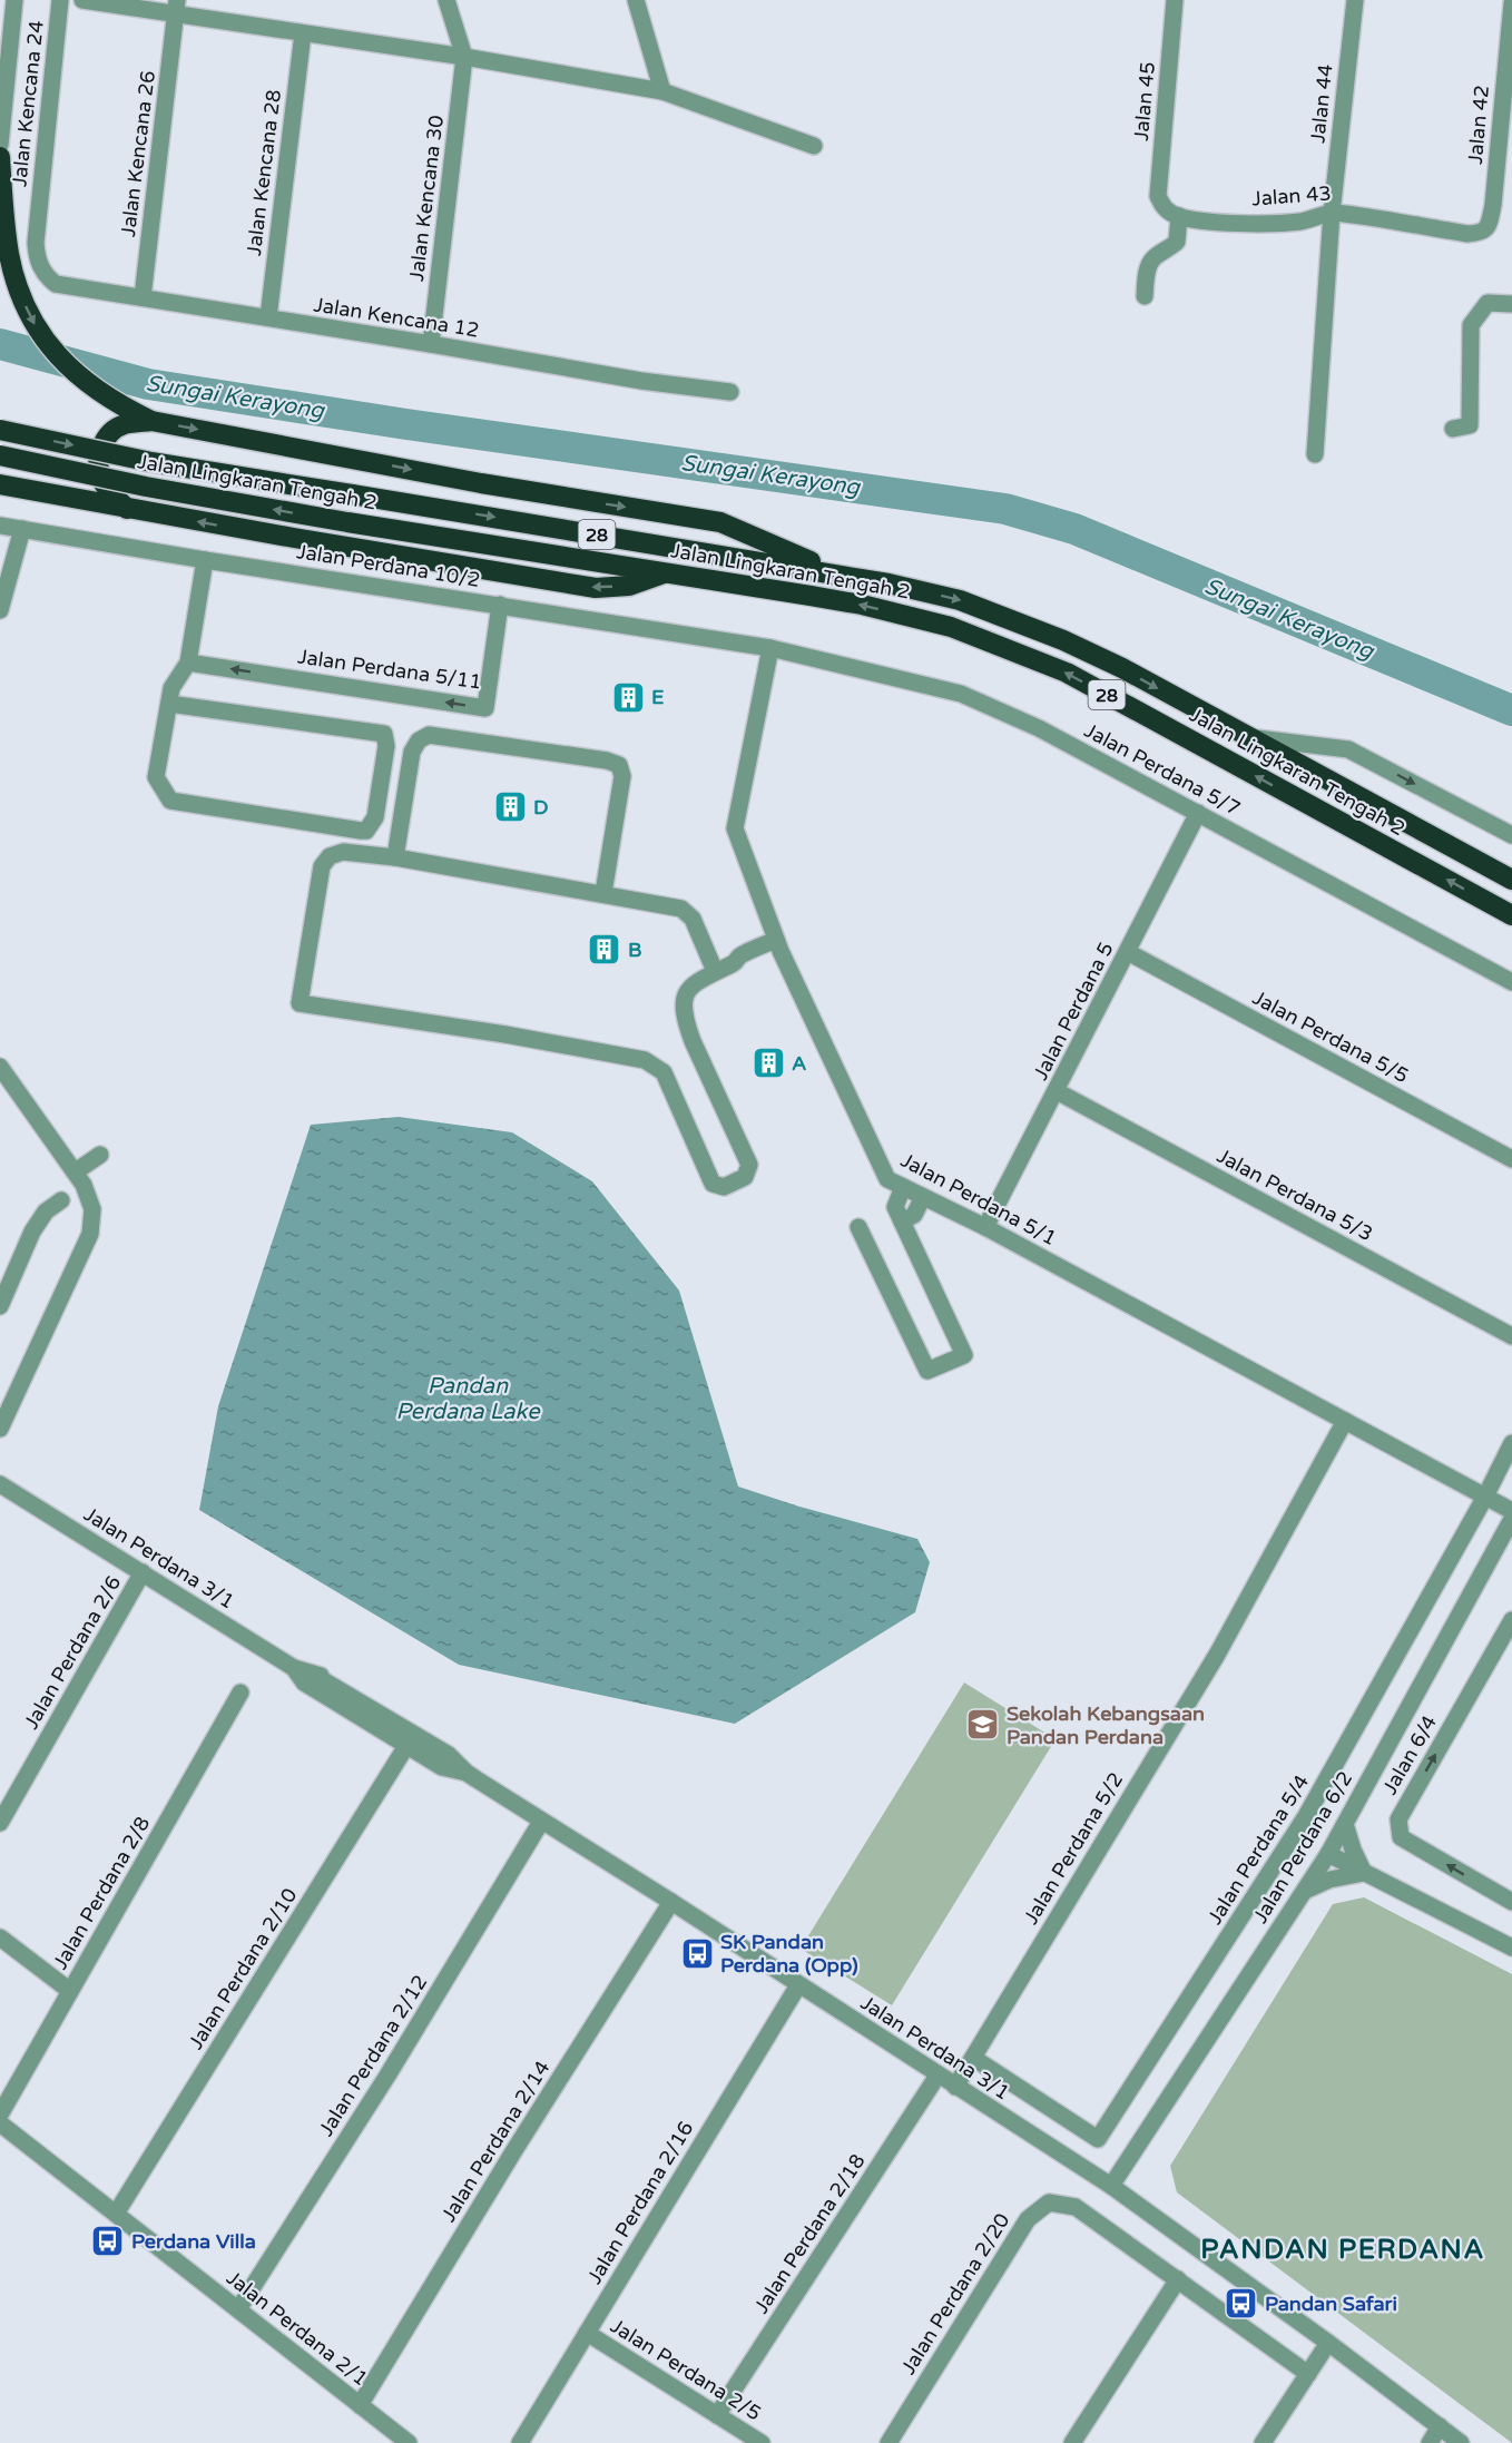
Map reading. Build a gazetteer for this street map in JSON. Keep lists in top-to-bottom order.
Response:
{
  "streets": {
    "highway": ["Jalan Lingkaran Tengah 2", "28"],
    "street": [
      "Jalan 45",
      "Jalan Kencana 24",
      "Jalan 44",
      "Jalan 42",
      "Jalan Kencana 26",
      "Jalan Kencana 28",
      "Jalan 43",
      "Jalan Kencana 30",
      "Jalan Kencana 12",
      "Jalan Perdana 10/2",
      "Jalan Perdana 5/11",
      "Jalan Perdana 5/7",
      "Jalan Perdana 5",
      "Jalan Perdana 5/5",
      "Jalan Perdana 5/3",
      "Jalan Perdana 5/1",
      "Jalan Perdana 3/1",
      "Jalan Perdana 2/6",
      "Jalan 6/4",
      "Jalan Perdana 6/2",
      "Jalan Perdana 5/2",
      "Jalan Perdana 5/4",
      "Jalan Perdana 2/8",
      "Jalan Perdana 2/10",
      "Jalan Perdana 2/12",
      "Jalan Perdana 2/14",
      "Jalan Perdana 2/16",
      "Jalan Perdana 2/18",
      "Jalan Perdana 2/20",
      "Jalan Perdana 2/1",
      "Jalan Perdana 2/5"
    ]
  },
  "crossings": [
    ["Jalan 45", "Jalan 43"],
    ["Jalan Kencana 24", "Jalan Kencana 12"],
    ["Jalan 44", "Jalan 43"],
    ["Jalan 42", "Jalan 43"],
    ["Jalan Kencana 26", "Jalan Kencana 12"],
    ["Jalan Kencana 28", "Jalan Kencana 12"],
    ["Jalan Kencana 30", "Jalan Kencana 12"],
    ["Jalan Perdana 10/2", "Jalan Perdana 5/11"],
    ["Jalan Perdana 10/2", "Jalan Perdana 5/7"],
    ["Jalan Perdana 10/2", "Jalan Perdana 5/1"],
    ["Jalan Perdana 5/7", "Jalan Perdana 5"],
    ["Jalan Perdana 5/7", "Jalan Perdana 5/1"],
    ["Jalan Perdana 5", "Jalan Perdana 5/5"],
    ["Jalan Perdana 5", "Jalan Perdana 5/3"],
    ["Jalan Perdana 5", "Jalan Perdana 5/1"],
    ["Jalan Perdana 5/1", "Jalan Perdana 5/2"],
    ["Jalan Perdana 5/1", "Jalan Perdana 5/4"],
    ["Jalan Perdana 3/1", "Jalan Perdana 2/6"],
    ["Jalan Perdana 3/1", "Jalan Perdana 6/2"],
    ["Jalan Perdana 3/1", "Jalan Perdana 5/2"],
    ["Jalan Perdana 3/1", "Jalan Perdana 2/10"],
    ["Jalan Perdana 3/1", "Jalan Perdana 2/12"],
    ["Jalan Perdana 3/1", "Jalan Perdana 2/14"],
    ["Jalan Perdana 3/1", "Jalan Perdana 2/16"],
    ["Jalan Perdana 3/1", "Jalan Perdana 2/18"],
    ["Jalan Perdana 5/2", "Jalan Perdana 5/4"],
    ["Jalan Perdana 2/10", "Jalan Perdana 2/1"],
    ["Jalan Perdana 2/12", "Jalan Perdana 2/1"],
    ["Jalan Perdana 2/14", "Jalan Perdana 2/1"],
    ["Jalan Perdana 2/16", "Jalan Perdana 2/5"],
    ["Jalan Perdana 2/18", "Jalan Perdana 2/5"]
  ],
  "districts": ["PANDAN PERDANA"],
  "water": ["Sungai Kerayong", "Pandan Perdana Lake"],
  "places": {
    "building": [
      "E",
      "D",
      "B",
      "A"
    ],
    "school or university": ["Sekolah Kebangsaan Pandan Perdana"],
    "bus stop": ["SK Pandan Perdana (Opp)", "Perdana Villa", "Pandan Safari"]
  }
}
